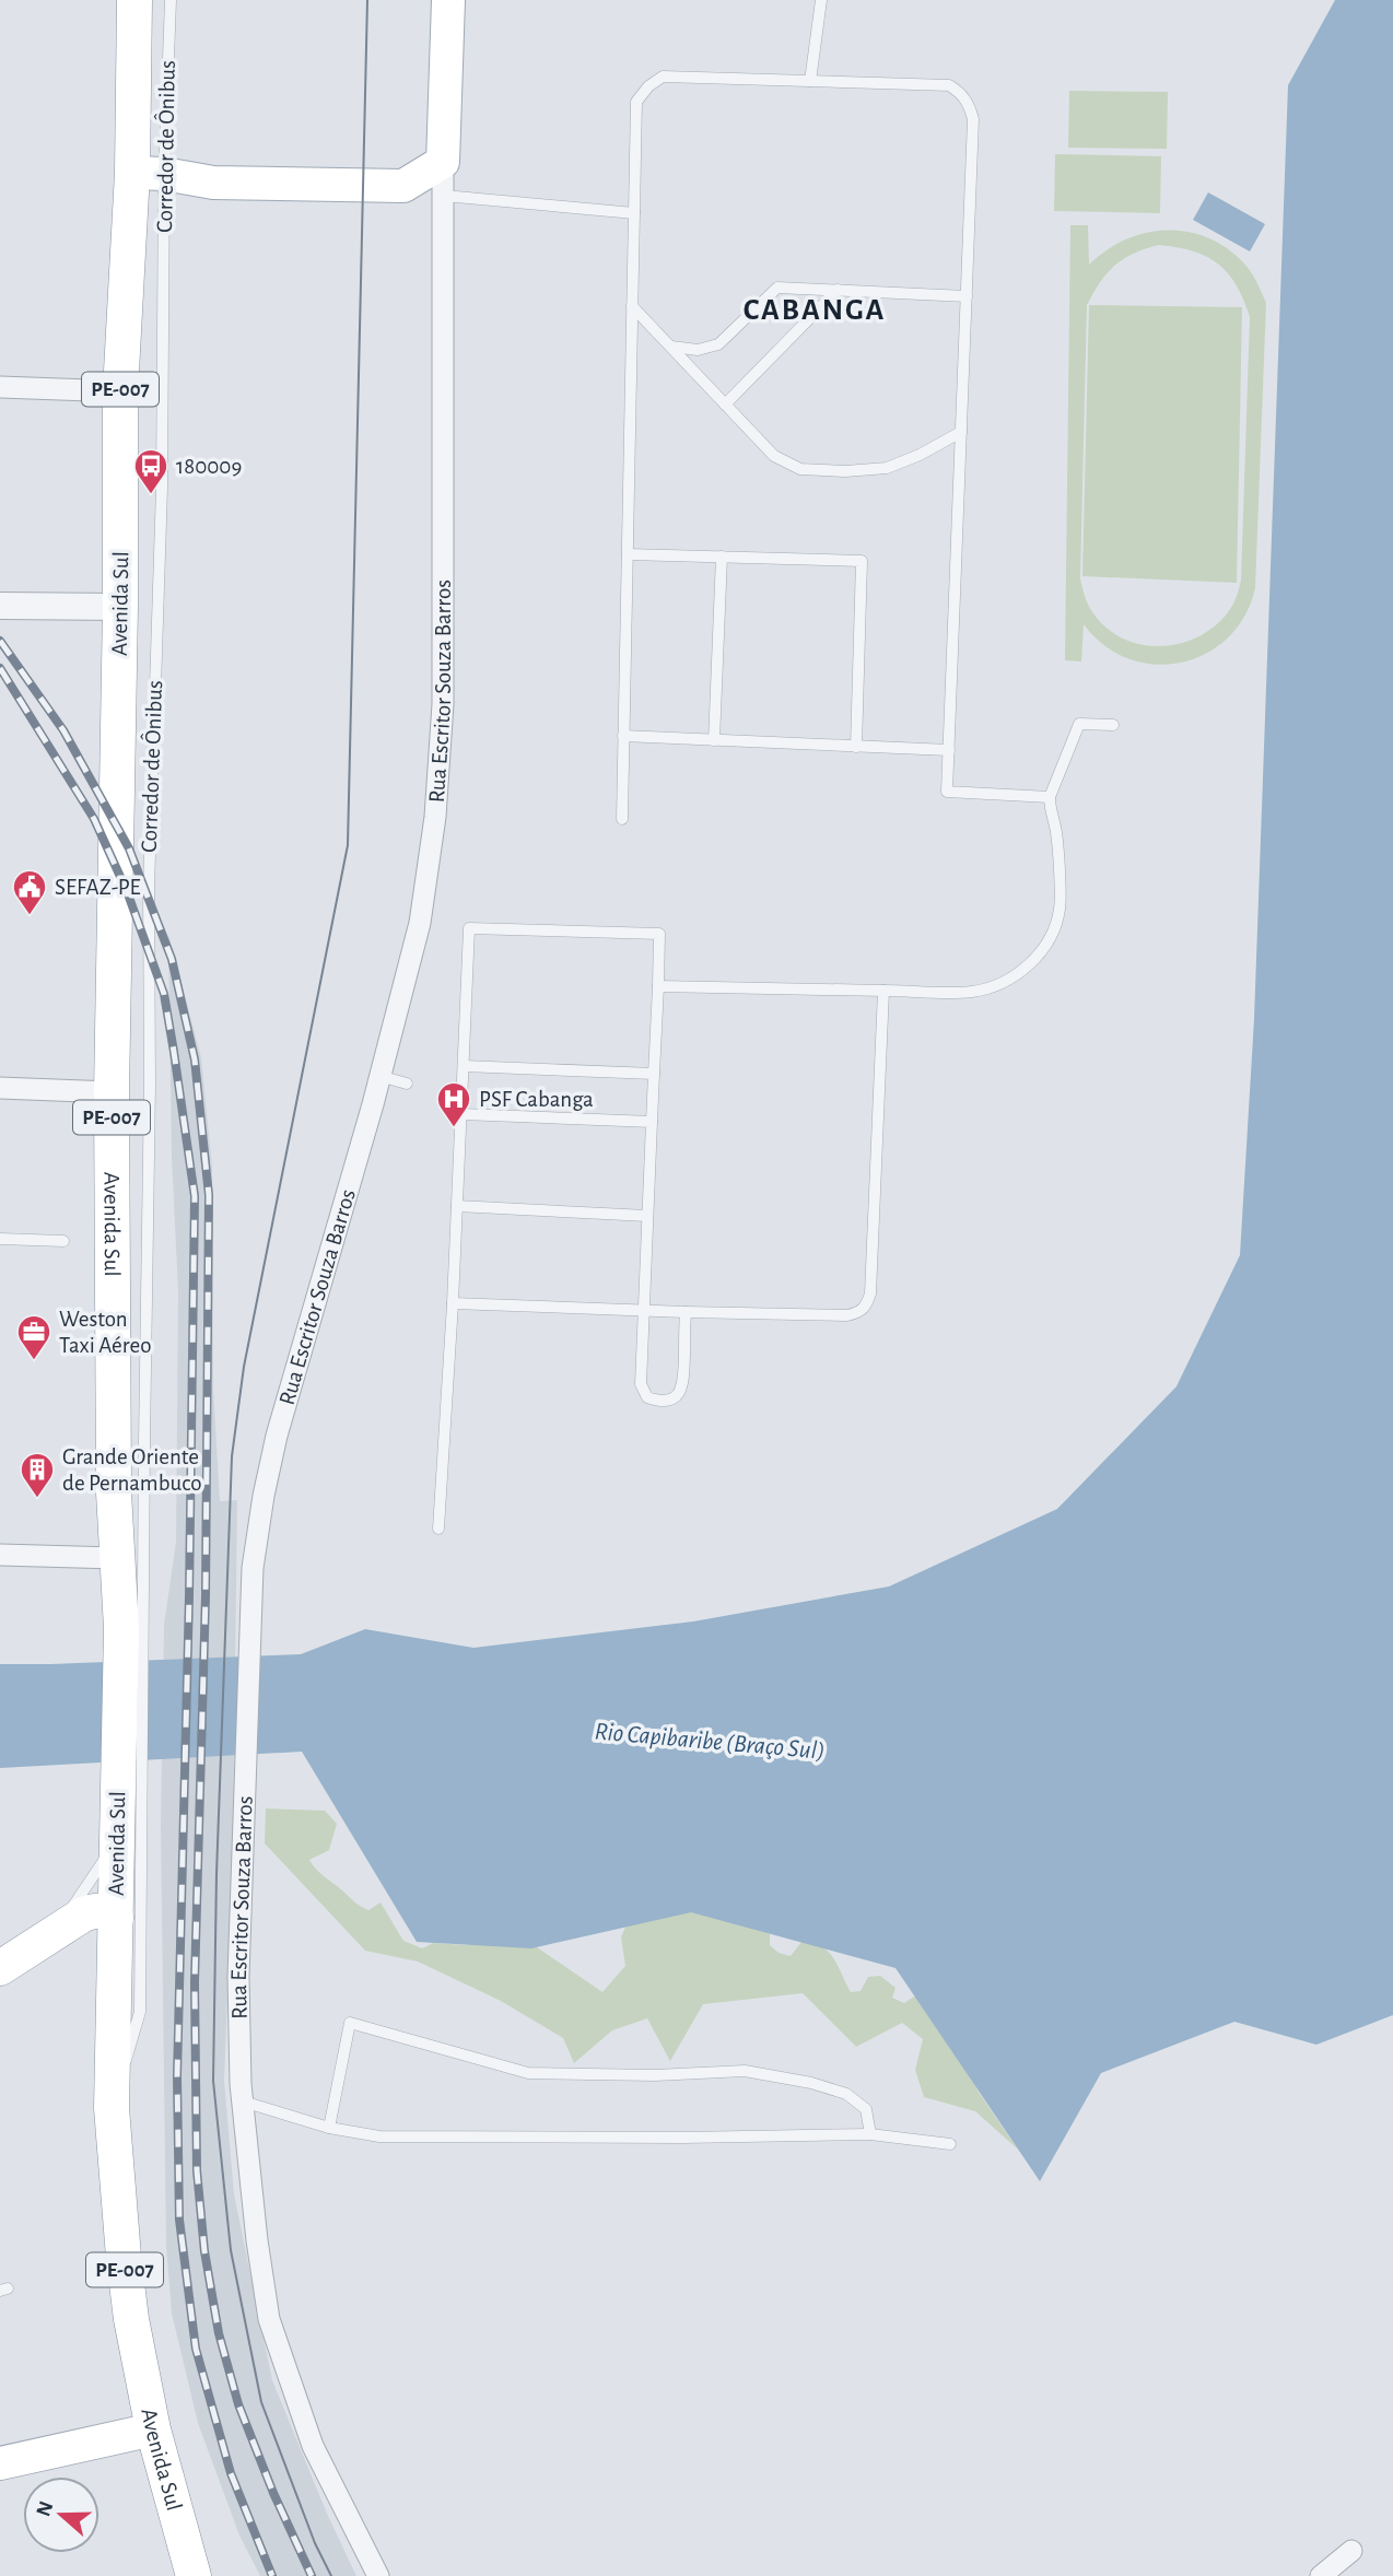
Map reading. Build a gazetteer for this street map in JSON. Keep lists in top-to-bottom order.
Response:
{
  "streets": {
    "highway": ["PE-007", "Avenida Sul"],
    "main road": ["Rua Escritor Souza Barros"],
    "lane": ["Corredor de Ônibus"]
  },
  "crossings": [
    ["Corredor de Ônibus", "Avenida Sul"]
  ],
  "districts": ["CABANGA"],
  "water": ["Rio Capibaribe (Braço Sul)"],
  "places": {
    "bus stop": ["180009"],
    "public building": ["SEFAZ-PE"],
    "hospital": ["PSF Cabanga"],
    "office": ["Weston Taxi Aéreo"],
    "building": ["Grande Oriente de Pernambuco"]
  },
  "north": "left"
}
